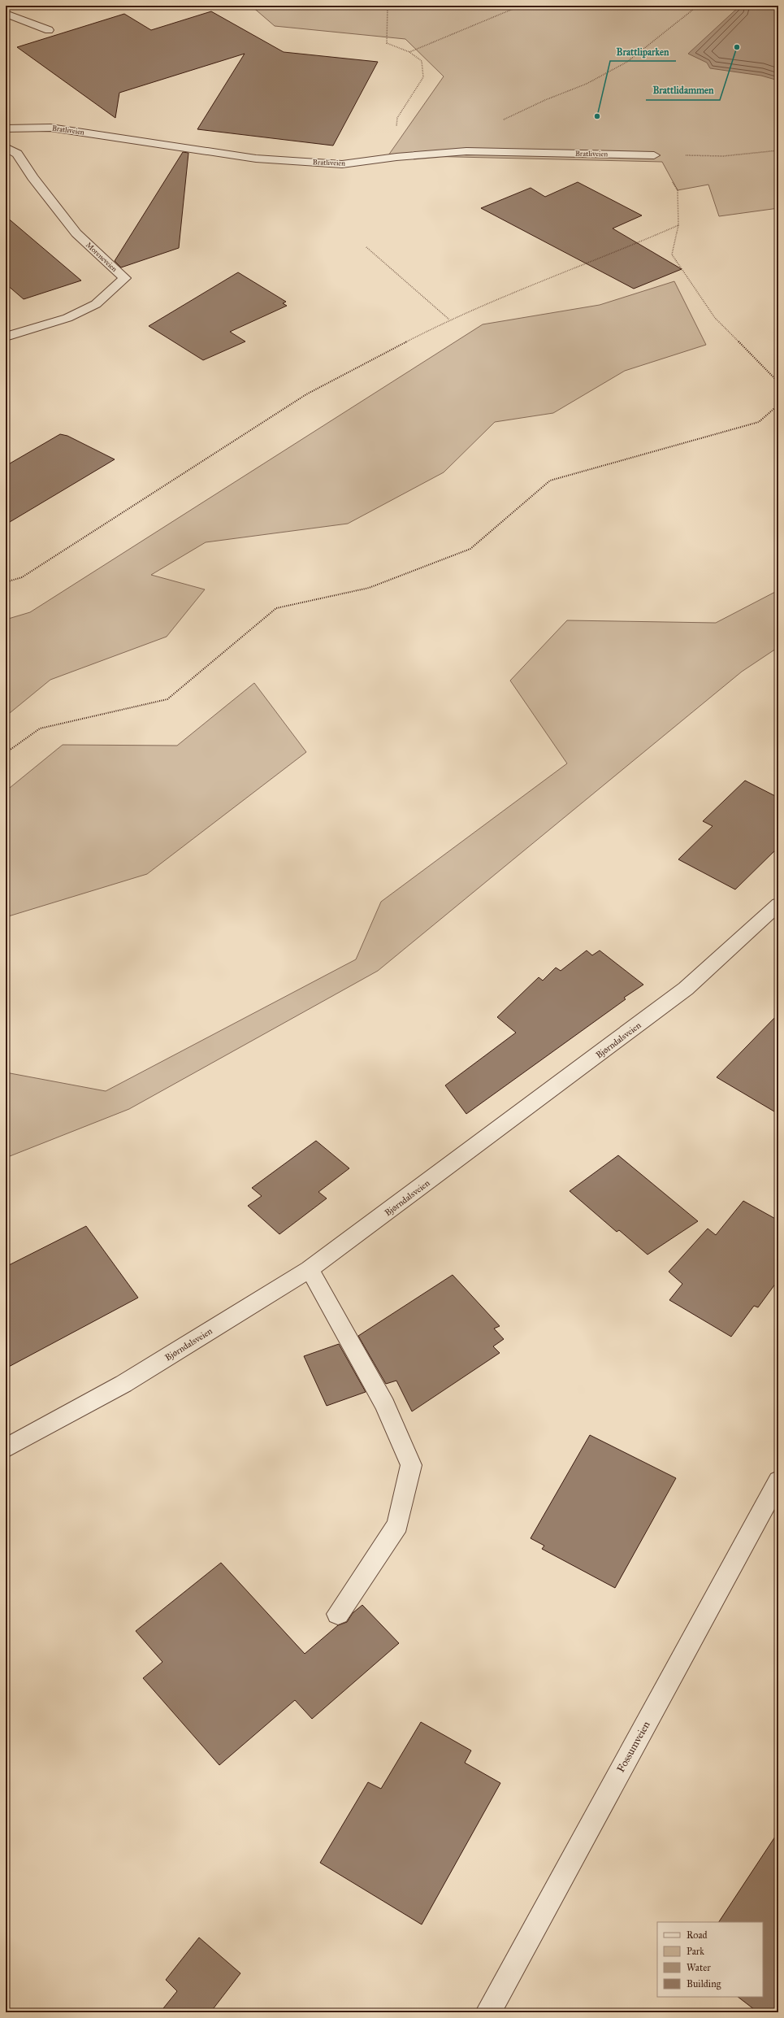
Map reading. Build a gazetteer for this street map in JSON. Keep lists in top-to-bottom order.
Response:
{
  "streets": {
    "street": [
      "Bratliveien",
      "Moreneveien",
      "Bjørndalsveien",
      "Fossumveien"
    ]
  },
  "places": ["Brattlidammen", "Brattliparken"],
  "legend": [
    "Road",
    "Park",
    "Water",
    "Building"
  ]
}
